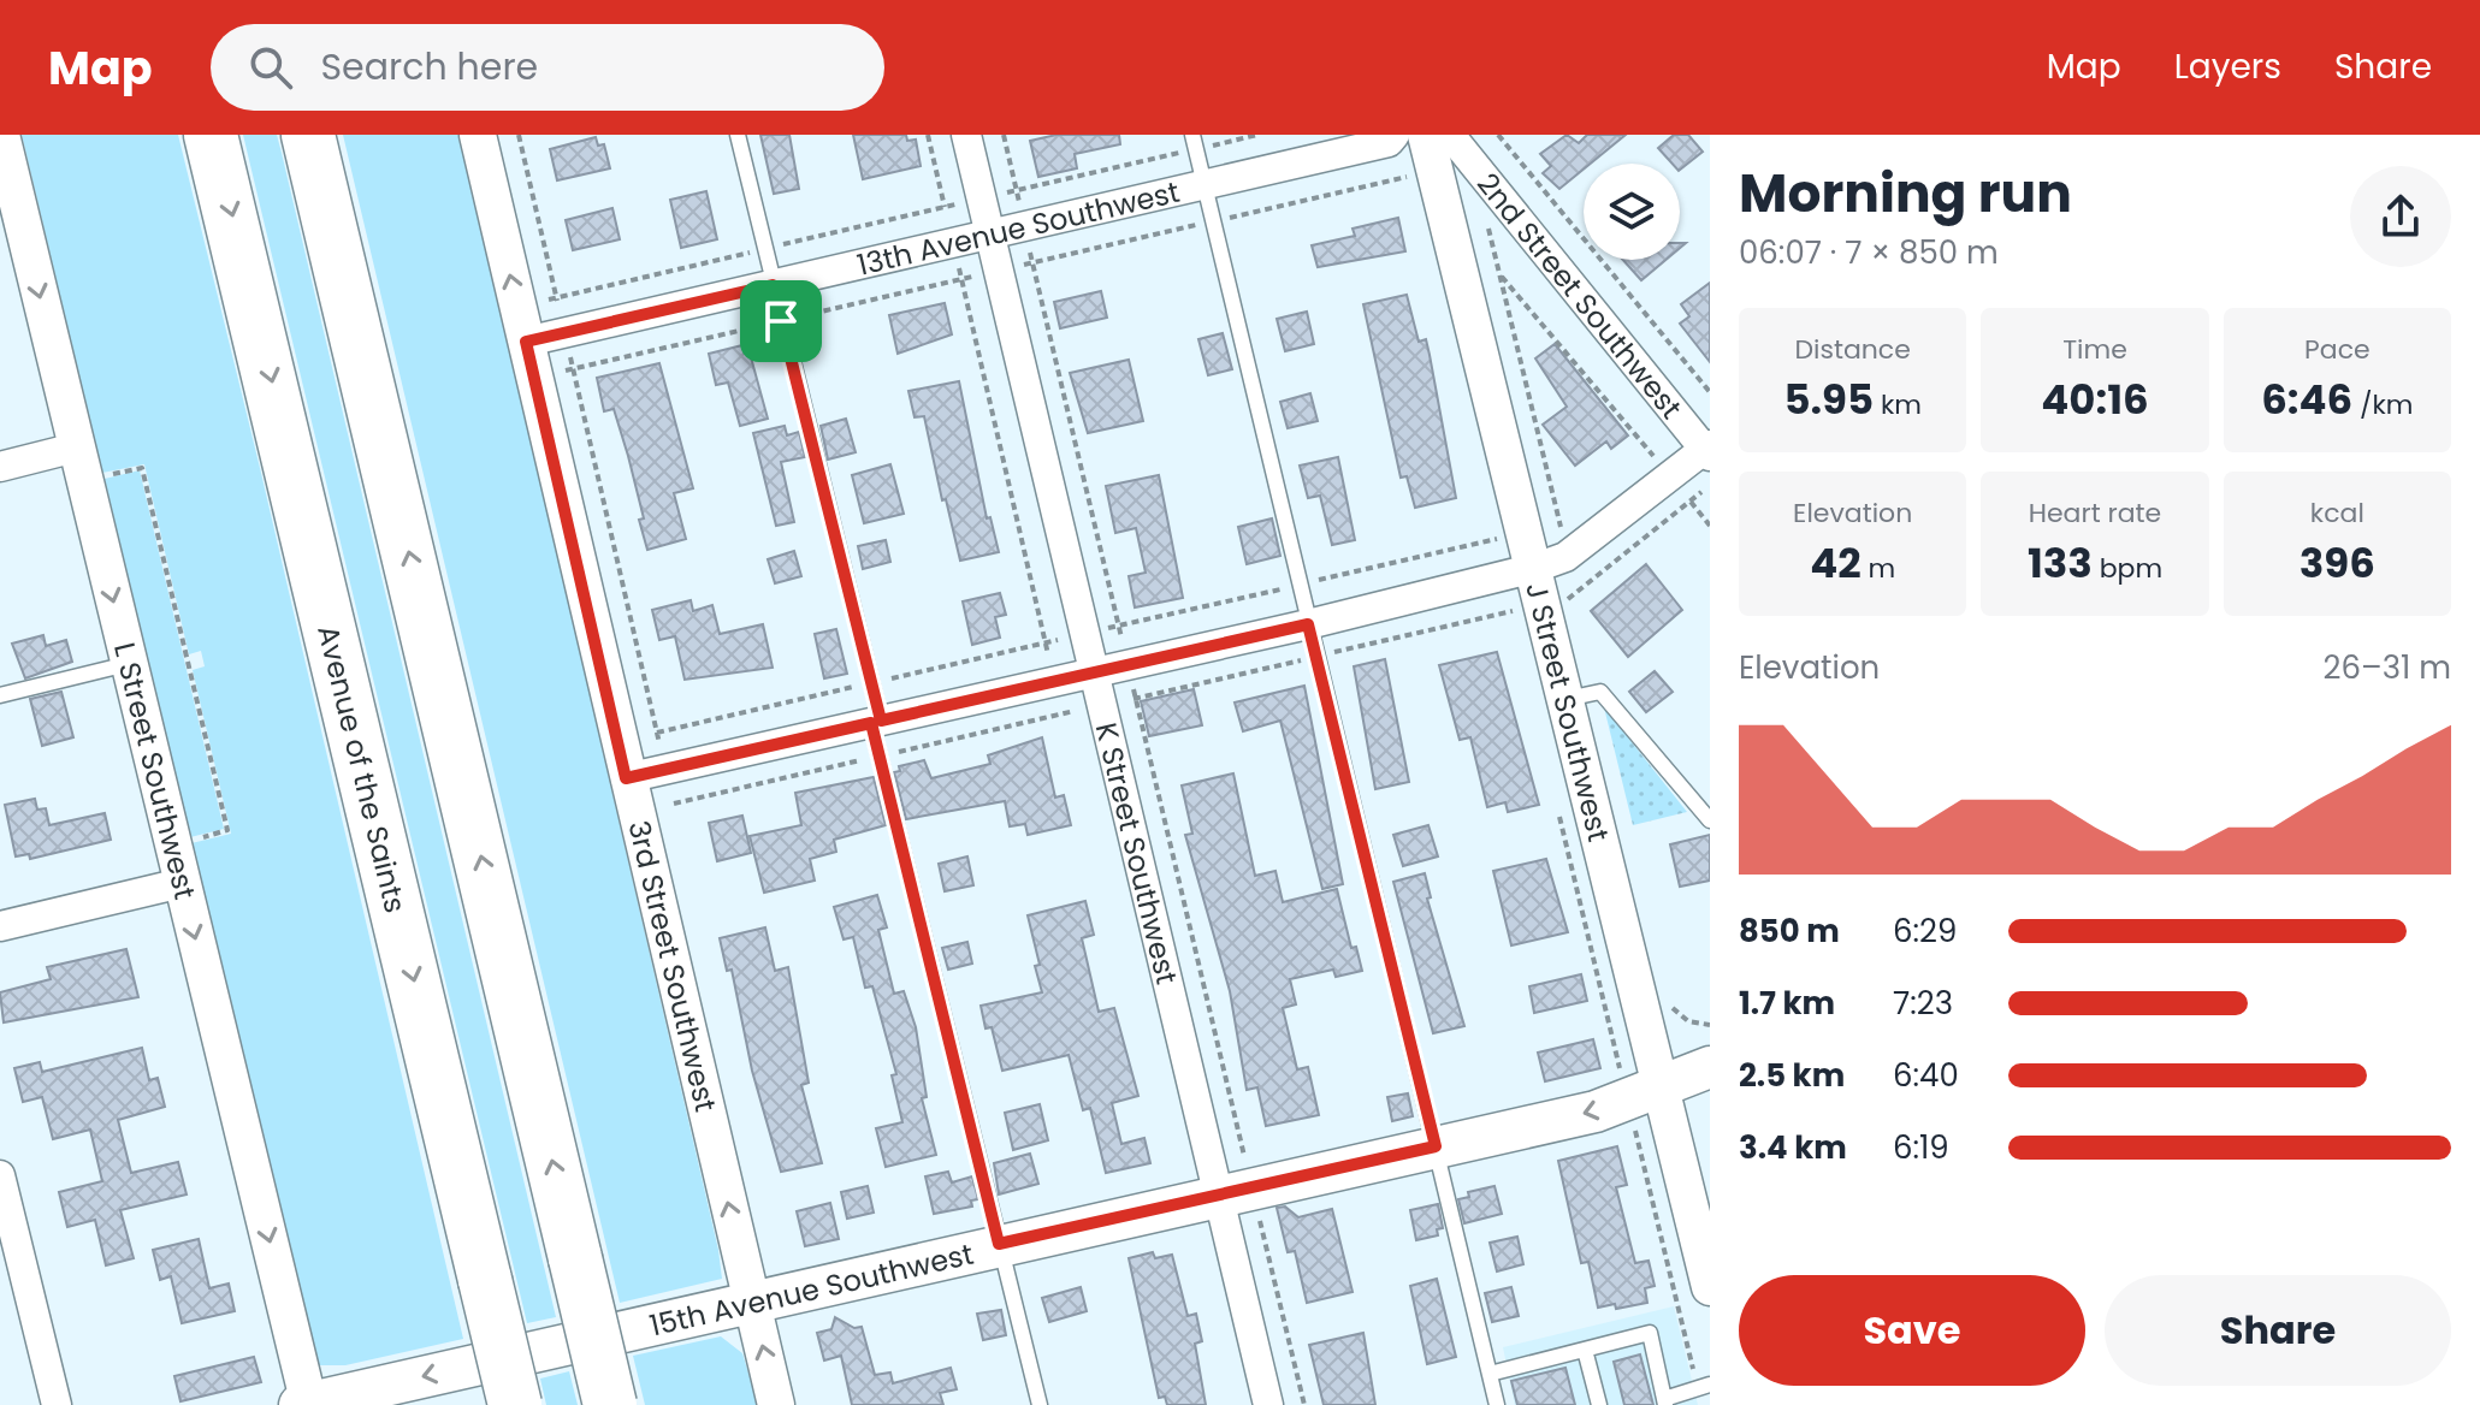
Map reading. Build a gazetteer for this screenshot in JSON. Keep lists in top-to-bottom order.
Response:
{
  "streets": {
    "highway": ["Avenue of the Saints"],
    "main road": ["15th Avenue Southwest"],
    "street": [
      "13th Avenue Southwest",
      "2nd Street Southwest",
      "J Street Southwest",
      "L Street Southwest",
      "K Street Southwest",
      "3rd Street Southwest"
    ]
  },
  "crossings": [
    ["13th Avenue Southwest", "2nd Street Southwest"],
    ["13th Avenue Southwest", "J Street Southwest"],
    ["13th Avenue Southwest", "K Street Southwest"],
    ["13th Avenue Southwest", "3rd Street Southwest"],
    ["2nd Street Southwest", "J Street Southwest"],
    ["J Street Southwest", "15th Avenue Southwest"],
    ["L Street Southwest", "15th Avenue Southwest"],
    ["K Street Southwest", "15th Avenue Southwest"],
    ["3rd Street Southwest", "15th Avenue Southwest"]
  ],
  "one_way": ["L Street Southwest", "3rd Street Southwest", "15th Avenue Southwest"],
  "page": {
    "header": "Map",
    "search": "Search here",
    "nav": ["Map", "Layers", "Share"],
    "heading": ["Morning run", "06:07 · 7 × 850 m"],
    "stats": [
      ["Distance", "5.95 km"],
      ["Time", "40:16"],
      ["Pace", "6:46 /km"],
      ["Elevation", "42 m"],
      ["Heart rate", "133 bpm"],
      ["kcal", "396"]
    ],
    "chart": ["Elevation", "26–31 m"],
    "list": [
      {
        "name": "850 m",
        "note": "6:29"
      },
      {
        "name": "1.7 km",
        "note": "7:23"
      },
      {
        "name": "2.5 km",
        "note": "6:40"
      },
      {
        "name": "3.4 km",
        "note": "6:19"
      }
    ],
    "buttons": ["Save", "Share"]
  }
}
